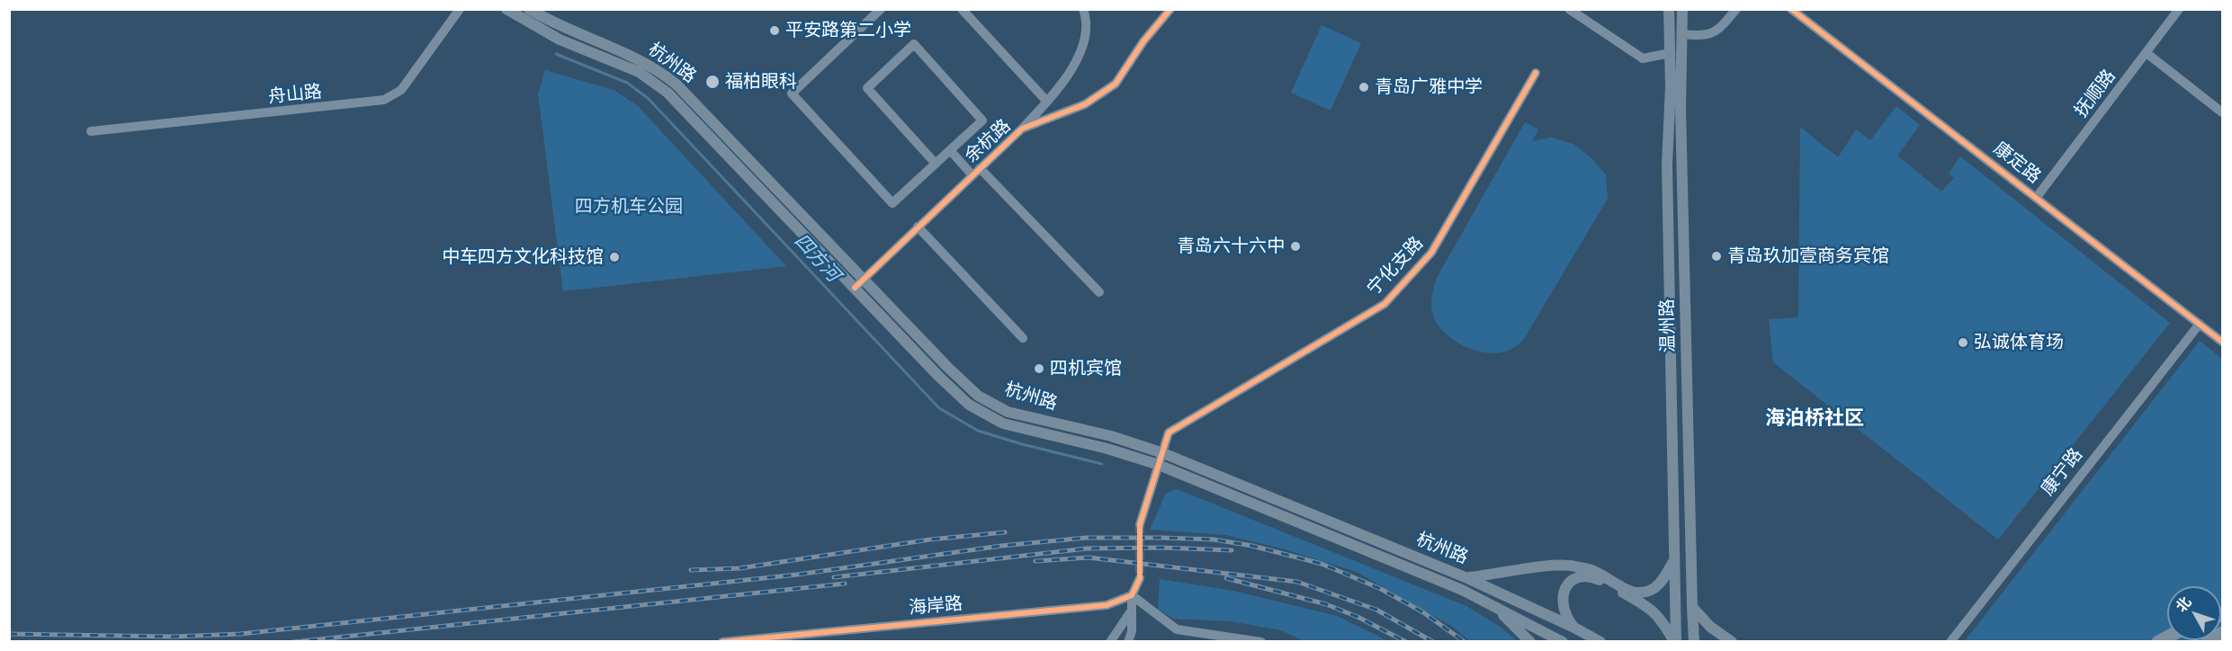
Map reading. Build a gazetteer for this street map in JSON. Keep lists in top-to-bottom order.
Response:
{
  "streets": {
    "main road": ["杭州路", "温州路"],
    "street": [
      "抚顺路",
      "舟山路",
      "余杭路",
      "康定路",
      "宁化支路",
      "康宁路",
      "海岸路"
    ]
  },
  "crossings": [
    ["杭州路", "余杭路"],
    ["杭州路", "宁化支路"],
    ["抚顺路", "康定路"],
    ["康定路", "康宁路"]
  ],
  "districts": ["海泊桥社区"],
  "water": ["四方河"],
  "parks": ["四方机车公园"],
  "places": [
    "平安路第二小学",
    "福柏眼科",
    "青岛广雅中学",
    "青岛六十六中",
    "青岛玖加壹商务宾馆",
    "中车四方文化科技馆",
    "弘诚体育场",
    "四机宾馆"
  ],
  "north": "top left"
}
